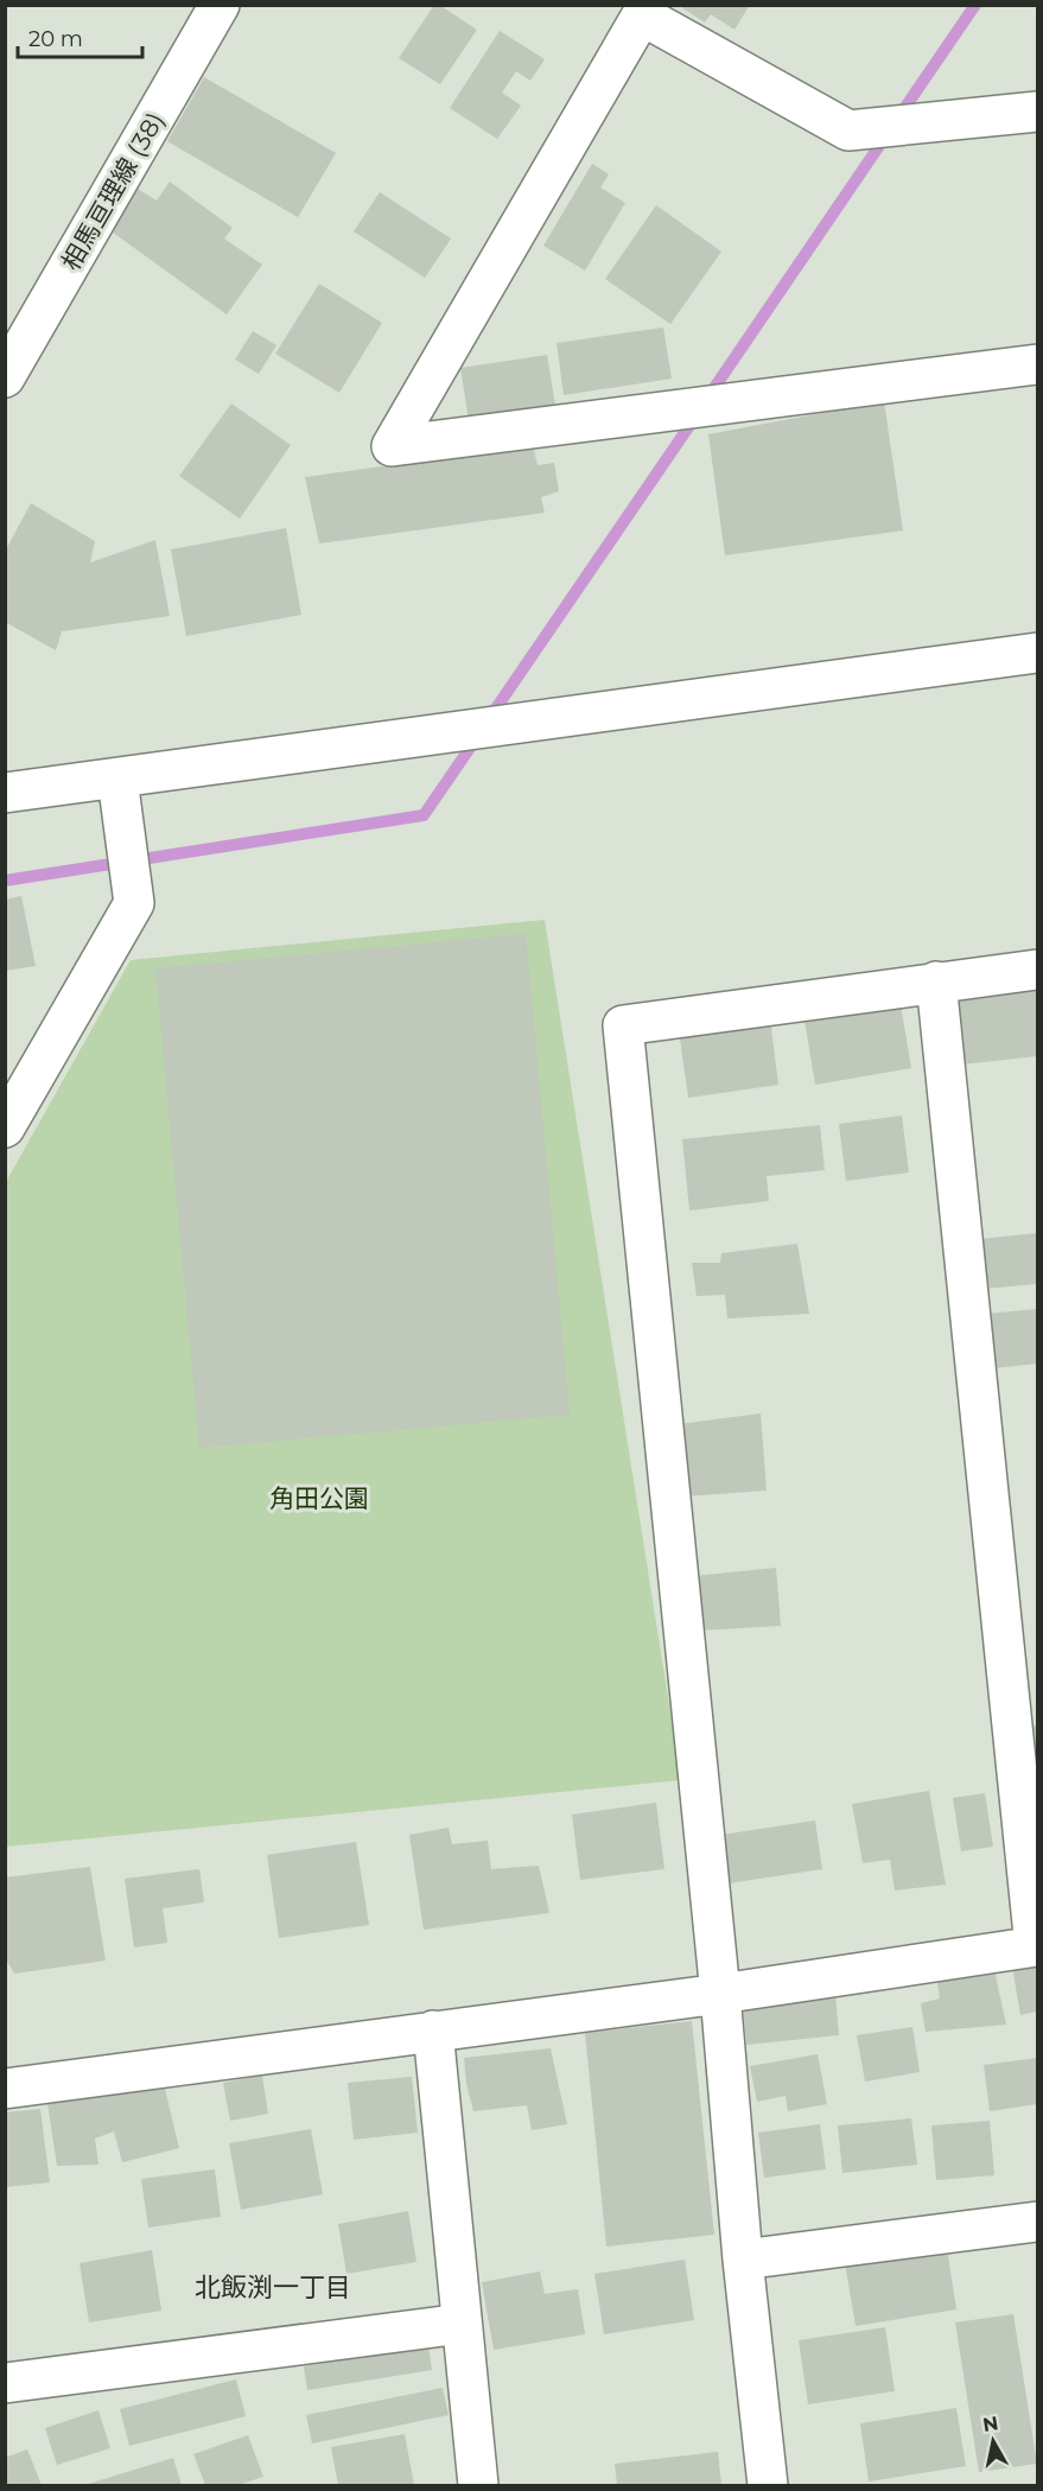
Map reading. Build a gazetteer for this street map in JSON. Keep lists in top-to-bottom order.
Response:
{
  "streets": {
    "street": ["相馬亘理線 (38)"]
  },
  "districts": ["北飯渕一丁目"],
  "parks": ["角田公園"],
  "scale_bar": "20 m",
  "north": "top"
}
